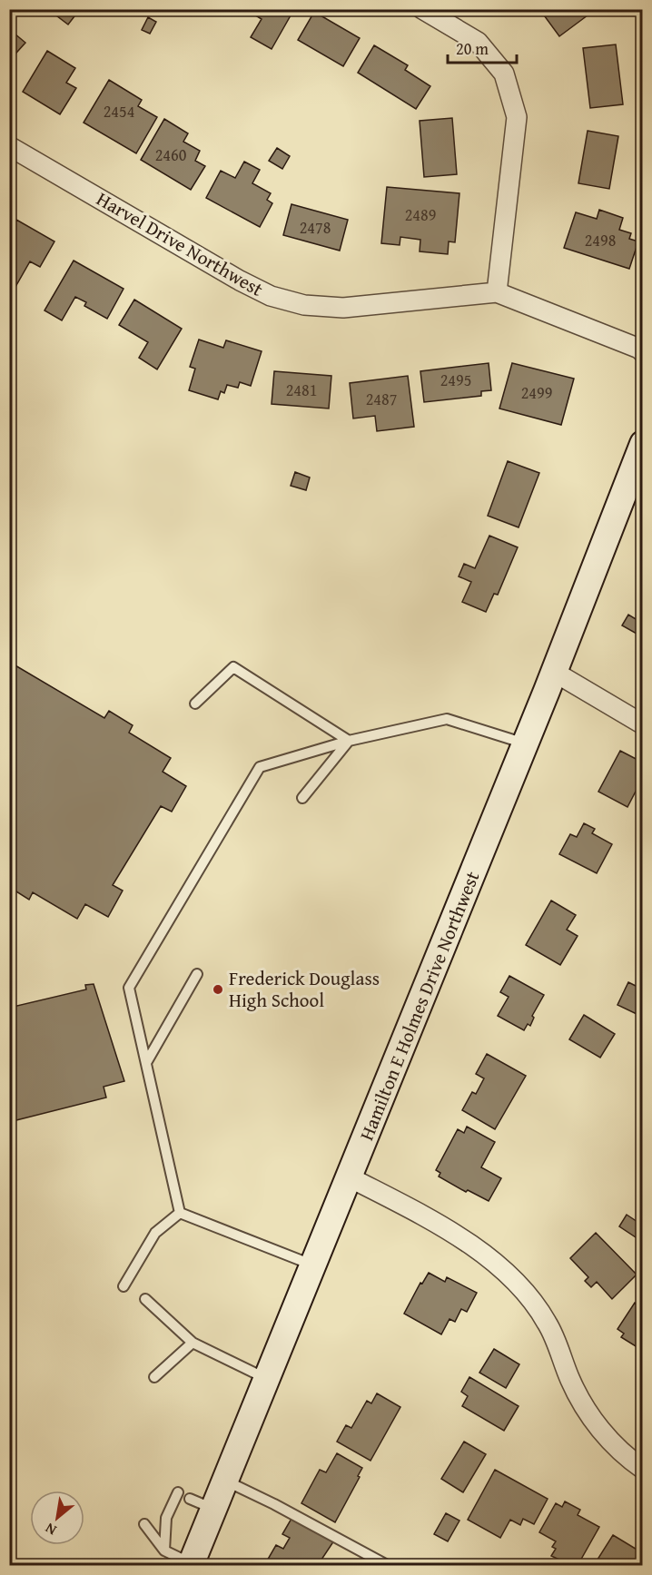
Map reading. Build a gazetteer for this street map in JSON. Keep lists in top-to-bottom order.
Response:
{
  "streets": {
    "main road": ["Hamilton E Holmes Drive Northwest"],
    "street": ["Harvel Drive Northwest"]
  },
  "places": ["Frederick Douglass High School"],
  "house_numbers": [
    "2454",
    "2460",
    "2489",
    "2478",
    "2498",
    "2495",
    "2481",
    "2499",
    "2487"
  ],
  "scale_bar": "20 m",
  "north": "bottom left"
}
